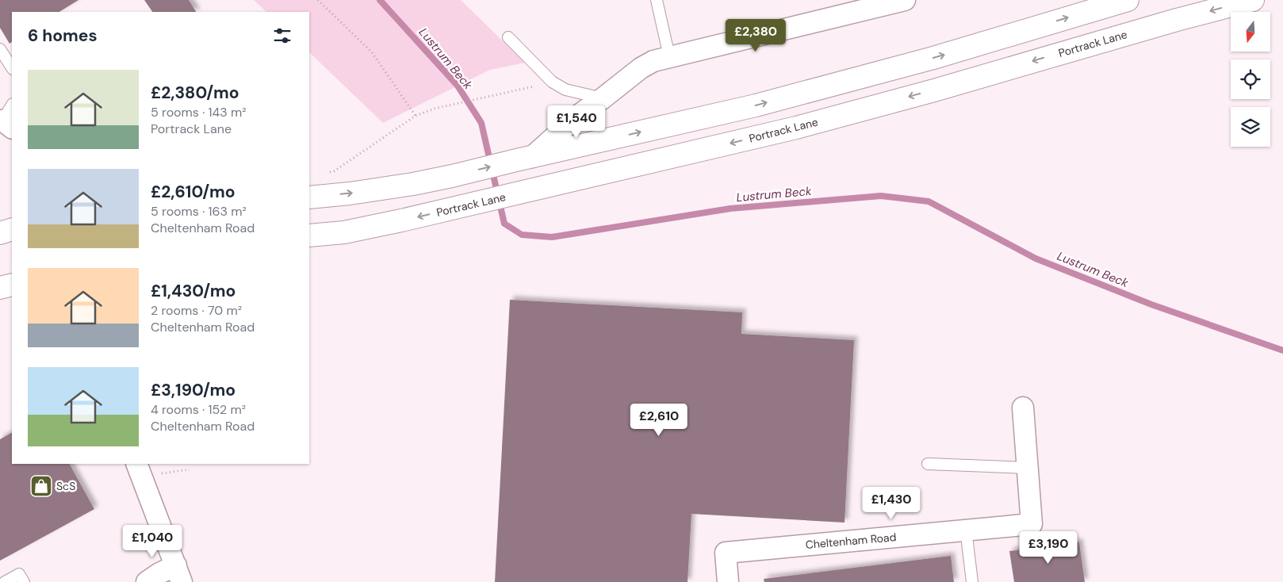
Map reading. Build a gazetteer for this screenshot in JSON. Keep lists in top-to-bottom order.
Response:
{
  "streets": {
    "main road": ["Portrack Lane"],
    "street": ["Cheltenham Road"]
  },
  "water": ["Lustrum Beck"],
  "places": {
    "shop": ["ScS"]
  },
  "north": "bottom",
  "page": {
    "heading": "6 homes",
    "price": [
      "£2,380",
      "£1,540",
      "£2,610",
      "£1,430",
      "£1,040",
      "£3,190"
    ],
    "list": [
      {
        "name": "£2,380/mo",
        "note": "5 rooms · 143 m² · Portrack Lane"
      },
      {
        "name": "£2,610/mo",
        "note": "5 rooms · 163 m² · Cheltenham Road"
      },
      {
        "name": "£1,430/mo",
        "note": "2 rooms · 70 m² · Cheltenham Road"
      },
      {
        "name": "£3,190/mo",
        "note": "4 rooms · 152 m² · Cheltenham Road"
      }
    ]
  }
}
